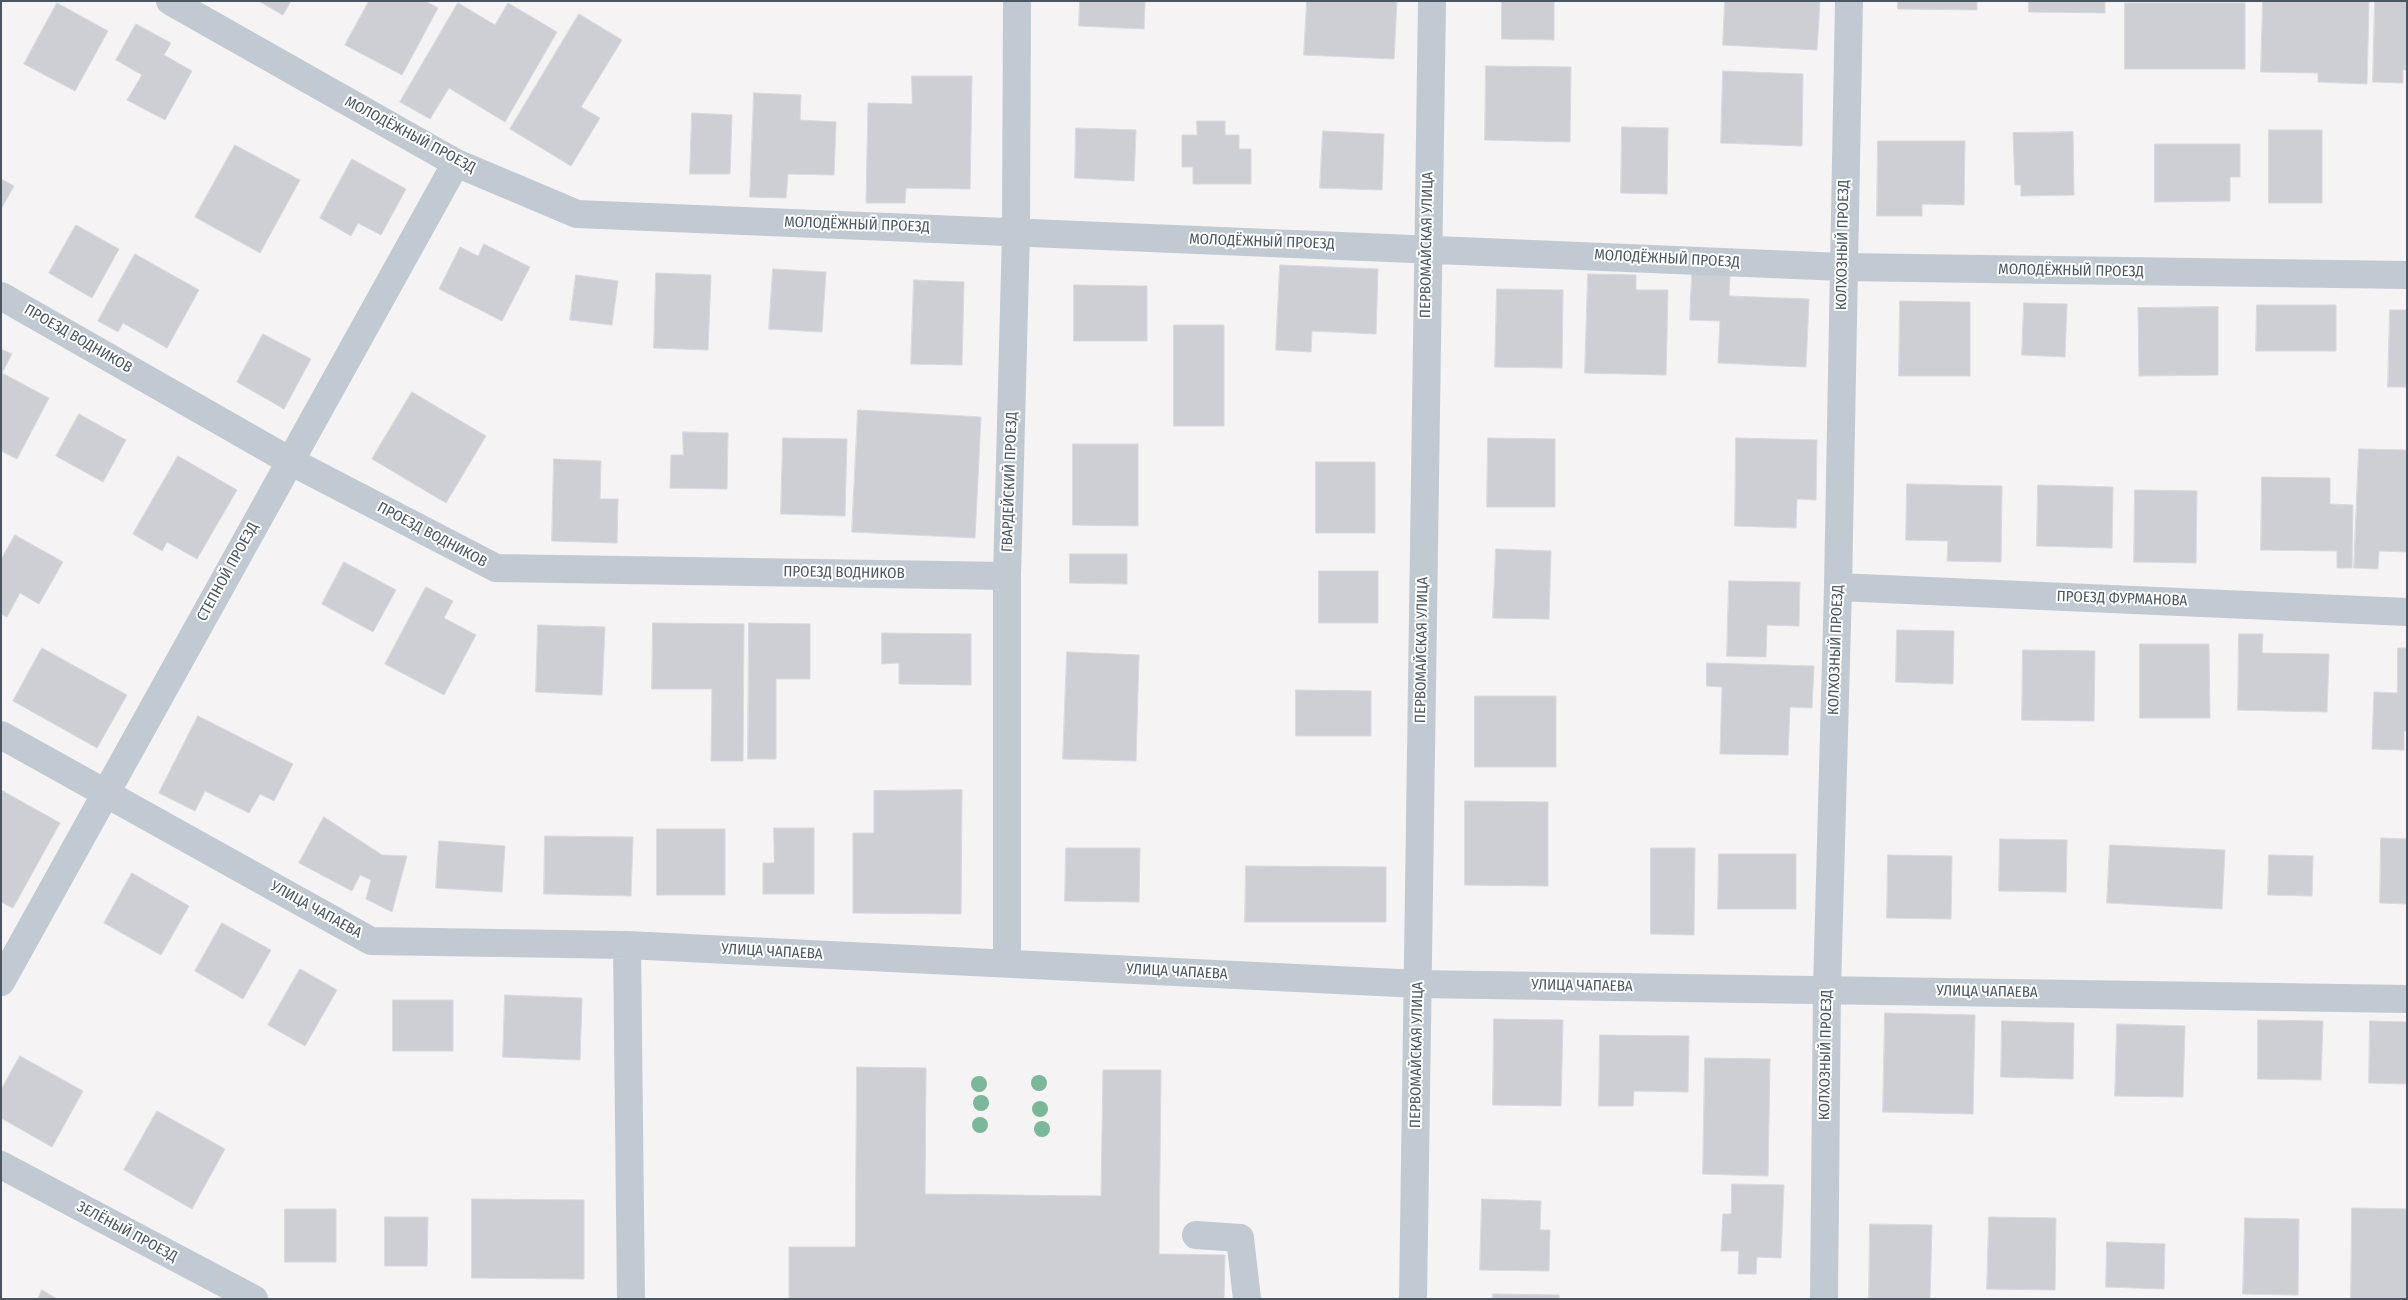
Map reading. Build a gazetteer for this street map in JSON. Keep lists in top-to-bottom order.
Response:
{
  "streets": {
    "street": [
      "МОЛОДЁЖНЫЙ ПРОЕЗД",
      "ПЕРВОМАЙСКАЯ УЛИЦА",
      "КОЛХОЗНЫЙ ПРОЕЗД",
      "ПРОЕЗД ВОДНИКОВ",
      "ГВАРДЕЙСКИЙ ПРОЕЗД",
      "СТЕПНОЙ ПРОЕЗД",
      "ПРОЕЗД ФУРМАНОВА",
      "УЛИЦА ЧАПАЕВА",
      "ЗЕЛЁНЫЙ ПРОЕЗД"
    ]
  },
  "crossings": [
    ["МОЛОДЁЖНЫЙ ПРОЕЗД", "ПЕРВОМАЙСКАЯ УЛИЦА"],
    ["МОЛОДЁЖНЫЙ ПРОЕЗД", "КОЛХОЗНЫЙ ПРОЕЗД"],
    ["МОЛОДЁЖНЫЙ ПРОЕЗД", "ГВАРДЕЙСКИЙ ПРОЕЗД"],
    ["МОЛОДЁЖНЫЙ ПРОЕЗД", "СТЕПНОЙ ПРОЕЗД"],
    ["ПЕРВОМАЙСКАЯ УЛИЦА", "УЛИЦА ЧАПАЕВА"],
    ["КОЛХОЗНЫЙ ПРОЕЗД", "ПРОЕЗД ФУРМАНОВА"],
    ["КОЛХОЗНЫЙ ПРОЕЗД", "УЛИЦА ЧАПАЕВА"],
    ["ПРОЕЗД ВОДНИКОВ", "ГВАРДЕЙСКИЙ ПРОЕЗД"],
    ["ПРОЕЗД ВОДНИКОВ", "СТЕПНОЙ ПРОЕЗД"],
    ["ГВАРДЕЙСКИЙ ПРОЕЗД", "УЛИЦА ЧАПАЕВА"],
    ["СТЕПНОЙ ПРОЕЗД", "УЛИЦА ЧАПАЕВА"]
  ]
}
